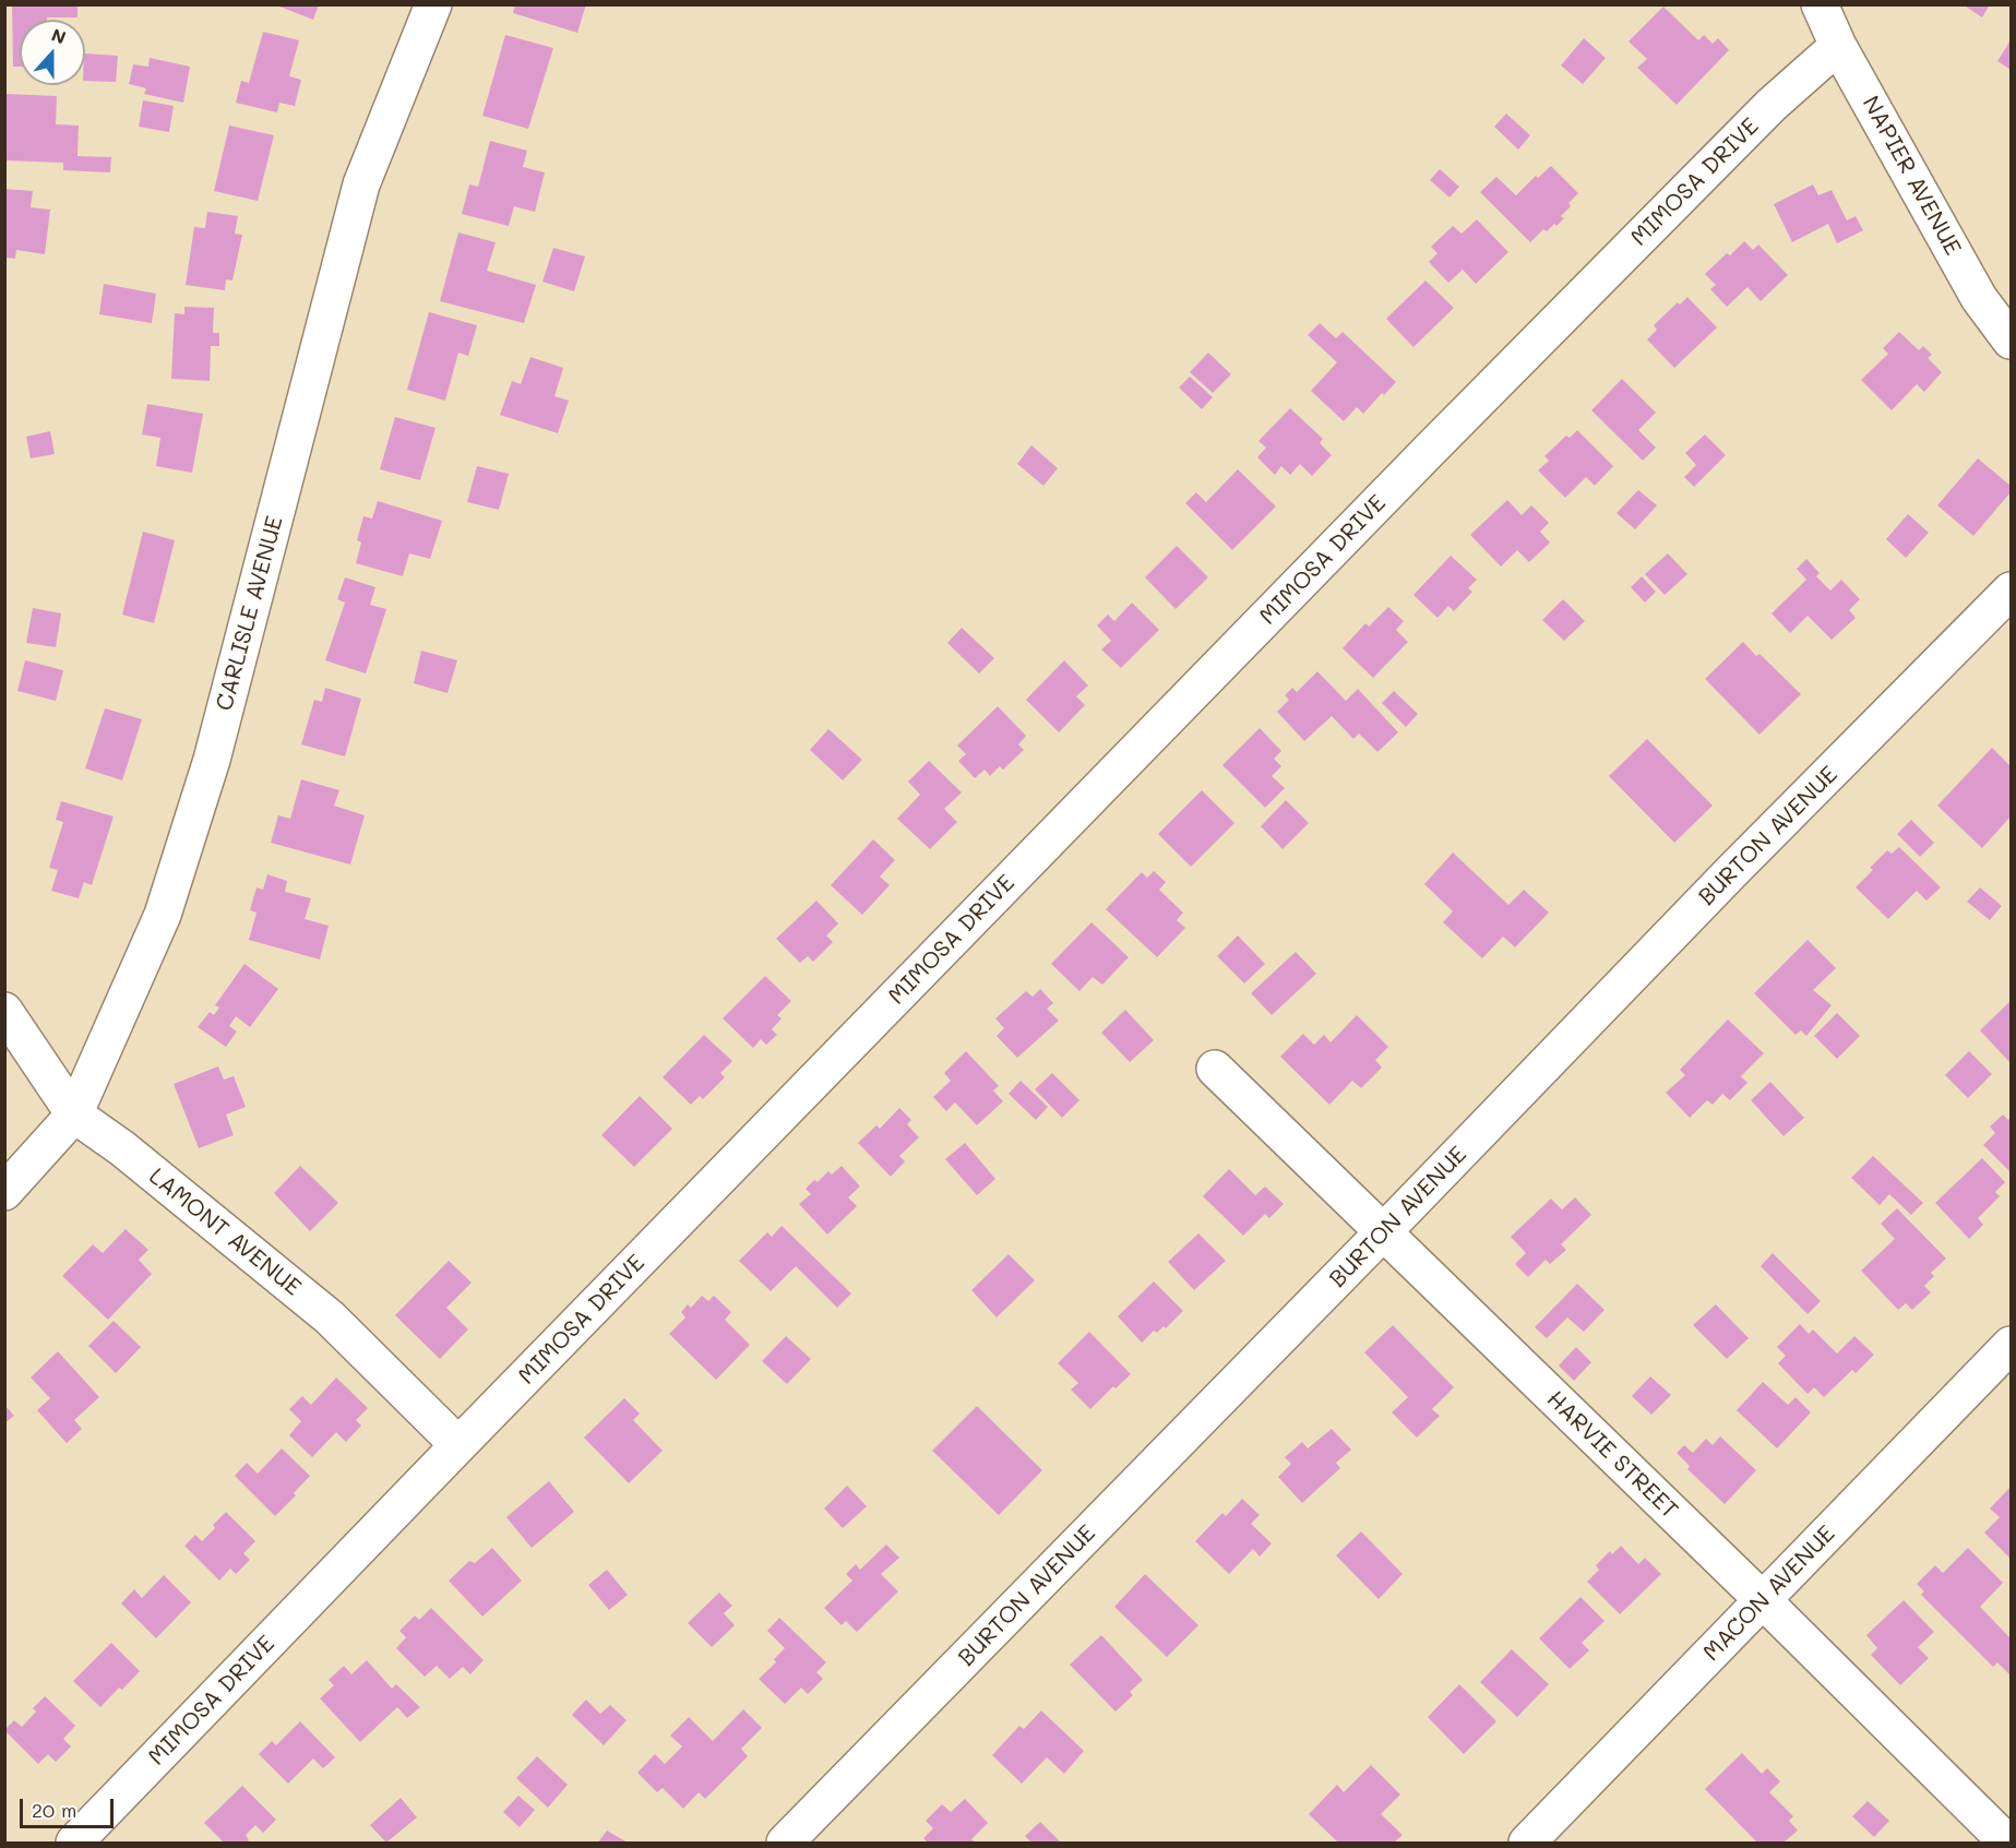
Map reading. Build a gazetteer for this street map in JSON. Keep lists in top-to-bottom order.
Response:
{
  "streets": {
    "street": [
      "NAPIER AVENUE",
      "MIMOSA DRIVE",
      "CARLISLE AVENUE",
      "BURTON AVENUE",
      "LAMONT AVENUE",
      "HARVIE STREET",
      "MACON AVENUE"
    ]
  },
  "crossings": [
    ["NAPIER AVENUE", "MIMOSA DRIVE"],
    ["MIMOSA DRIVE", "LAMONT AVENUE"],
    ["CARLISLE AVENUE", "LAMONT AVENUE"],
    ["BURTON AVENUE", "HARVIE STREET"],
    ["HARVIE STREET", "MACON AVENUE"]
  ],
  "scale_bar": "20 m",
  "north": "top"
}
